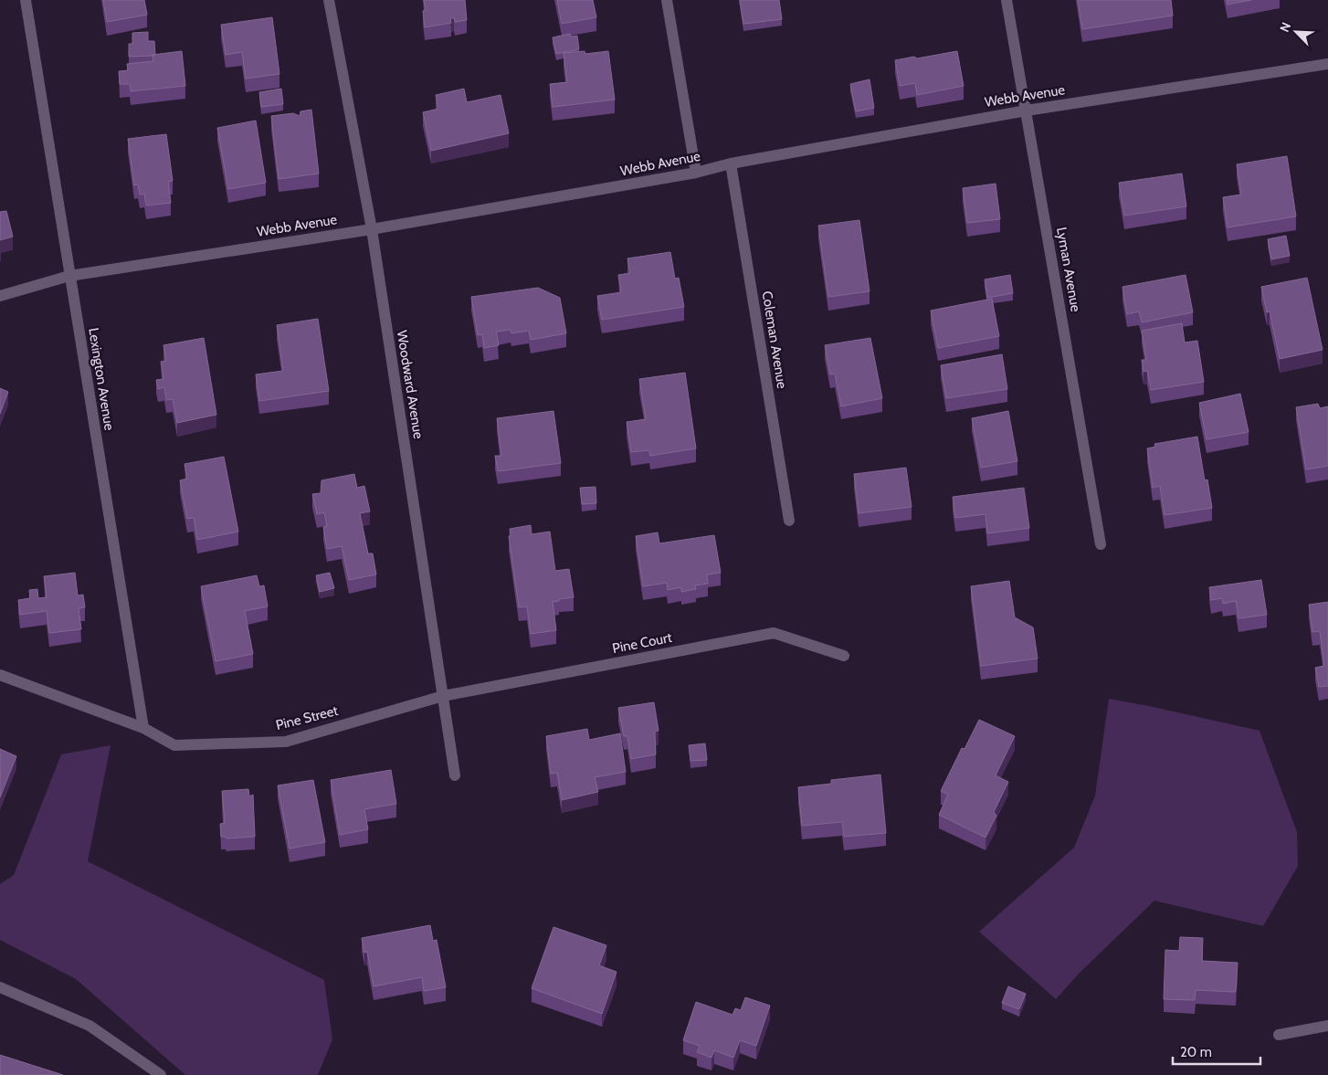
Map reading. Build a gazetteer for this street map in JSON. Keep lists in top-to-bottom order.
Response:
{
  "streets": {
    "street": [
      "Webb Avenue",
      "Lyman Avenue",
      "Coleman Avenue",
      "Lexington Avenue",
      "Woodward Avenue",
      "Pine Court",
      "Pine Street"
    ]
  },
  "crossings": [
    ["Webb Avenue", "Lyman Avenue"],
    ["Webb Avenue", "Coleman Avenue"],
    ["Webb Avenue", "Lexington Avenue"],
    ["Webb Avenue", "Woodward Avenue"],
    ["Lexington Avenue", "Pine Street"],
    ["Woodward Avenue", "Pine Court"],
    ["Woodward Avenue", "Pine Street"],
    ["Pine Court", "Pine Street"]
  ],
  "scale_bar": "20 m",
  "north": "top left"
}
